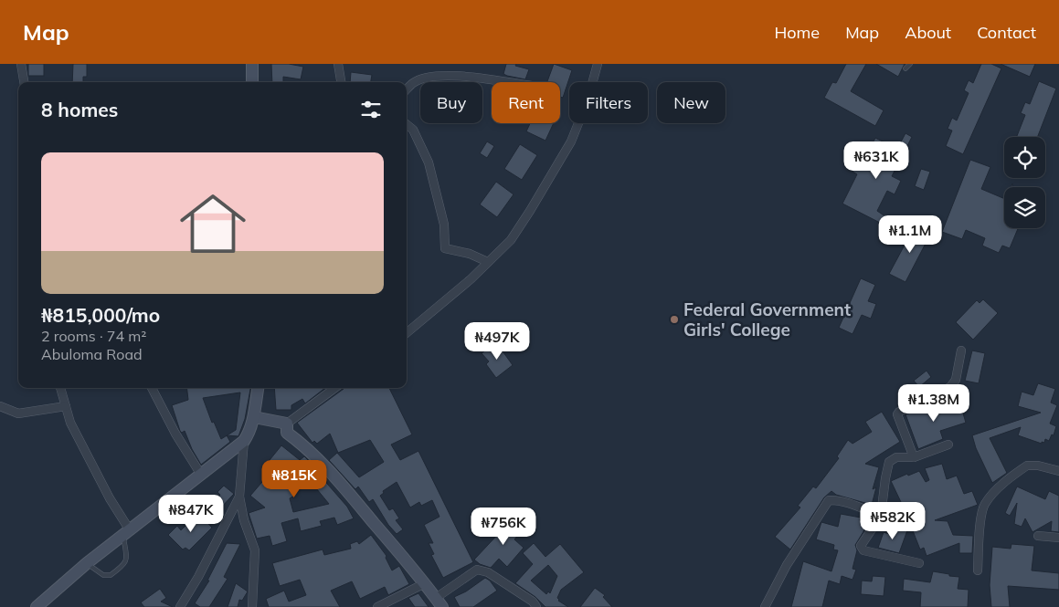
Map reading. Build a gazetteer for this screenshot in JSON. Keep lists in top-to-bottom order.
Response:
{
  "places": ["Federal Government Girls' College"],
  "page": {
    "header": "Map",
    "nav": [
      "Home",
      "Map",
      "About",
      "Contact"
    ],
    "chip": [
      "Buy",
      "Rent",
      "Filters",
      "New"
    ],
    "heading": "8 homes",
    "list": [
      {
        "name": "₦815,000/mo",
        "note": "2 rooms · 74 m² · Abuloma Road"
      }
    ],
    "price": [
      "₦631K",
      "₦1.1M",
      "₦497K",
      "₦1.38M",
      "₦815K",
      "₦847K",
      "₦582K",
      "₦756K"
    ]
  }
}
